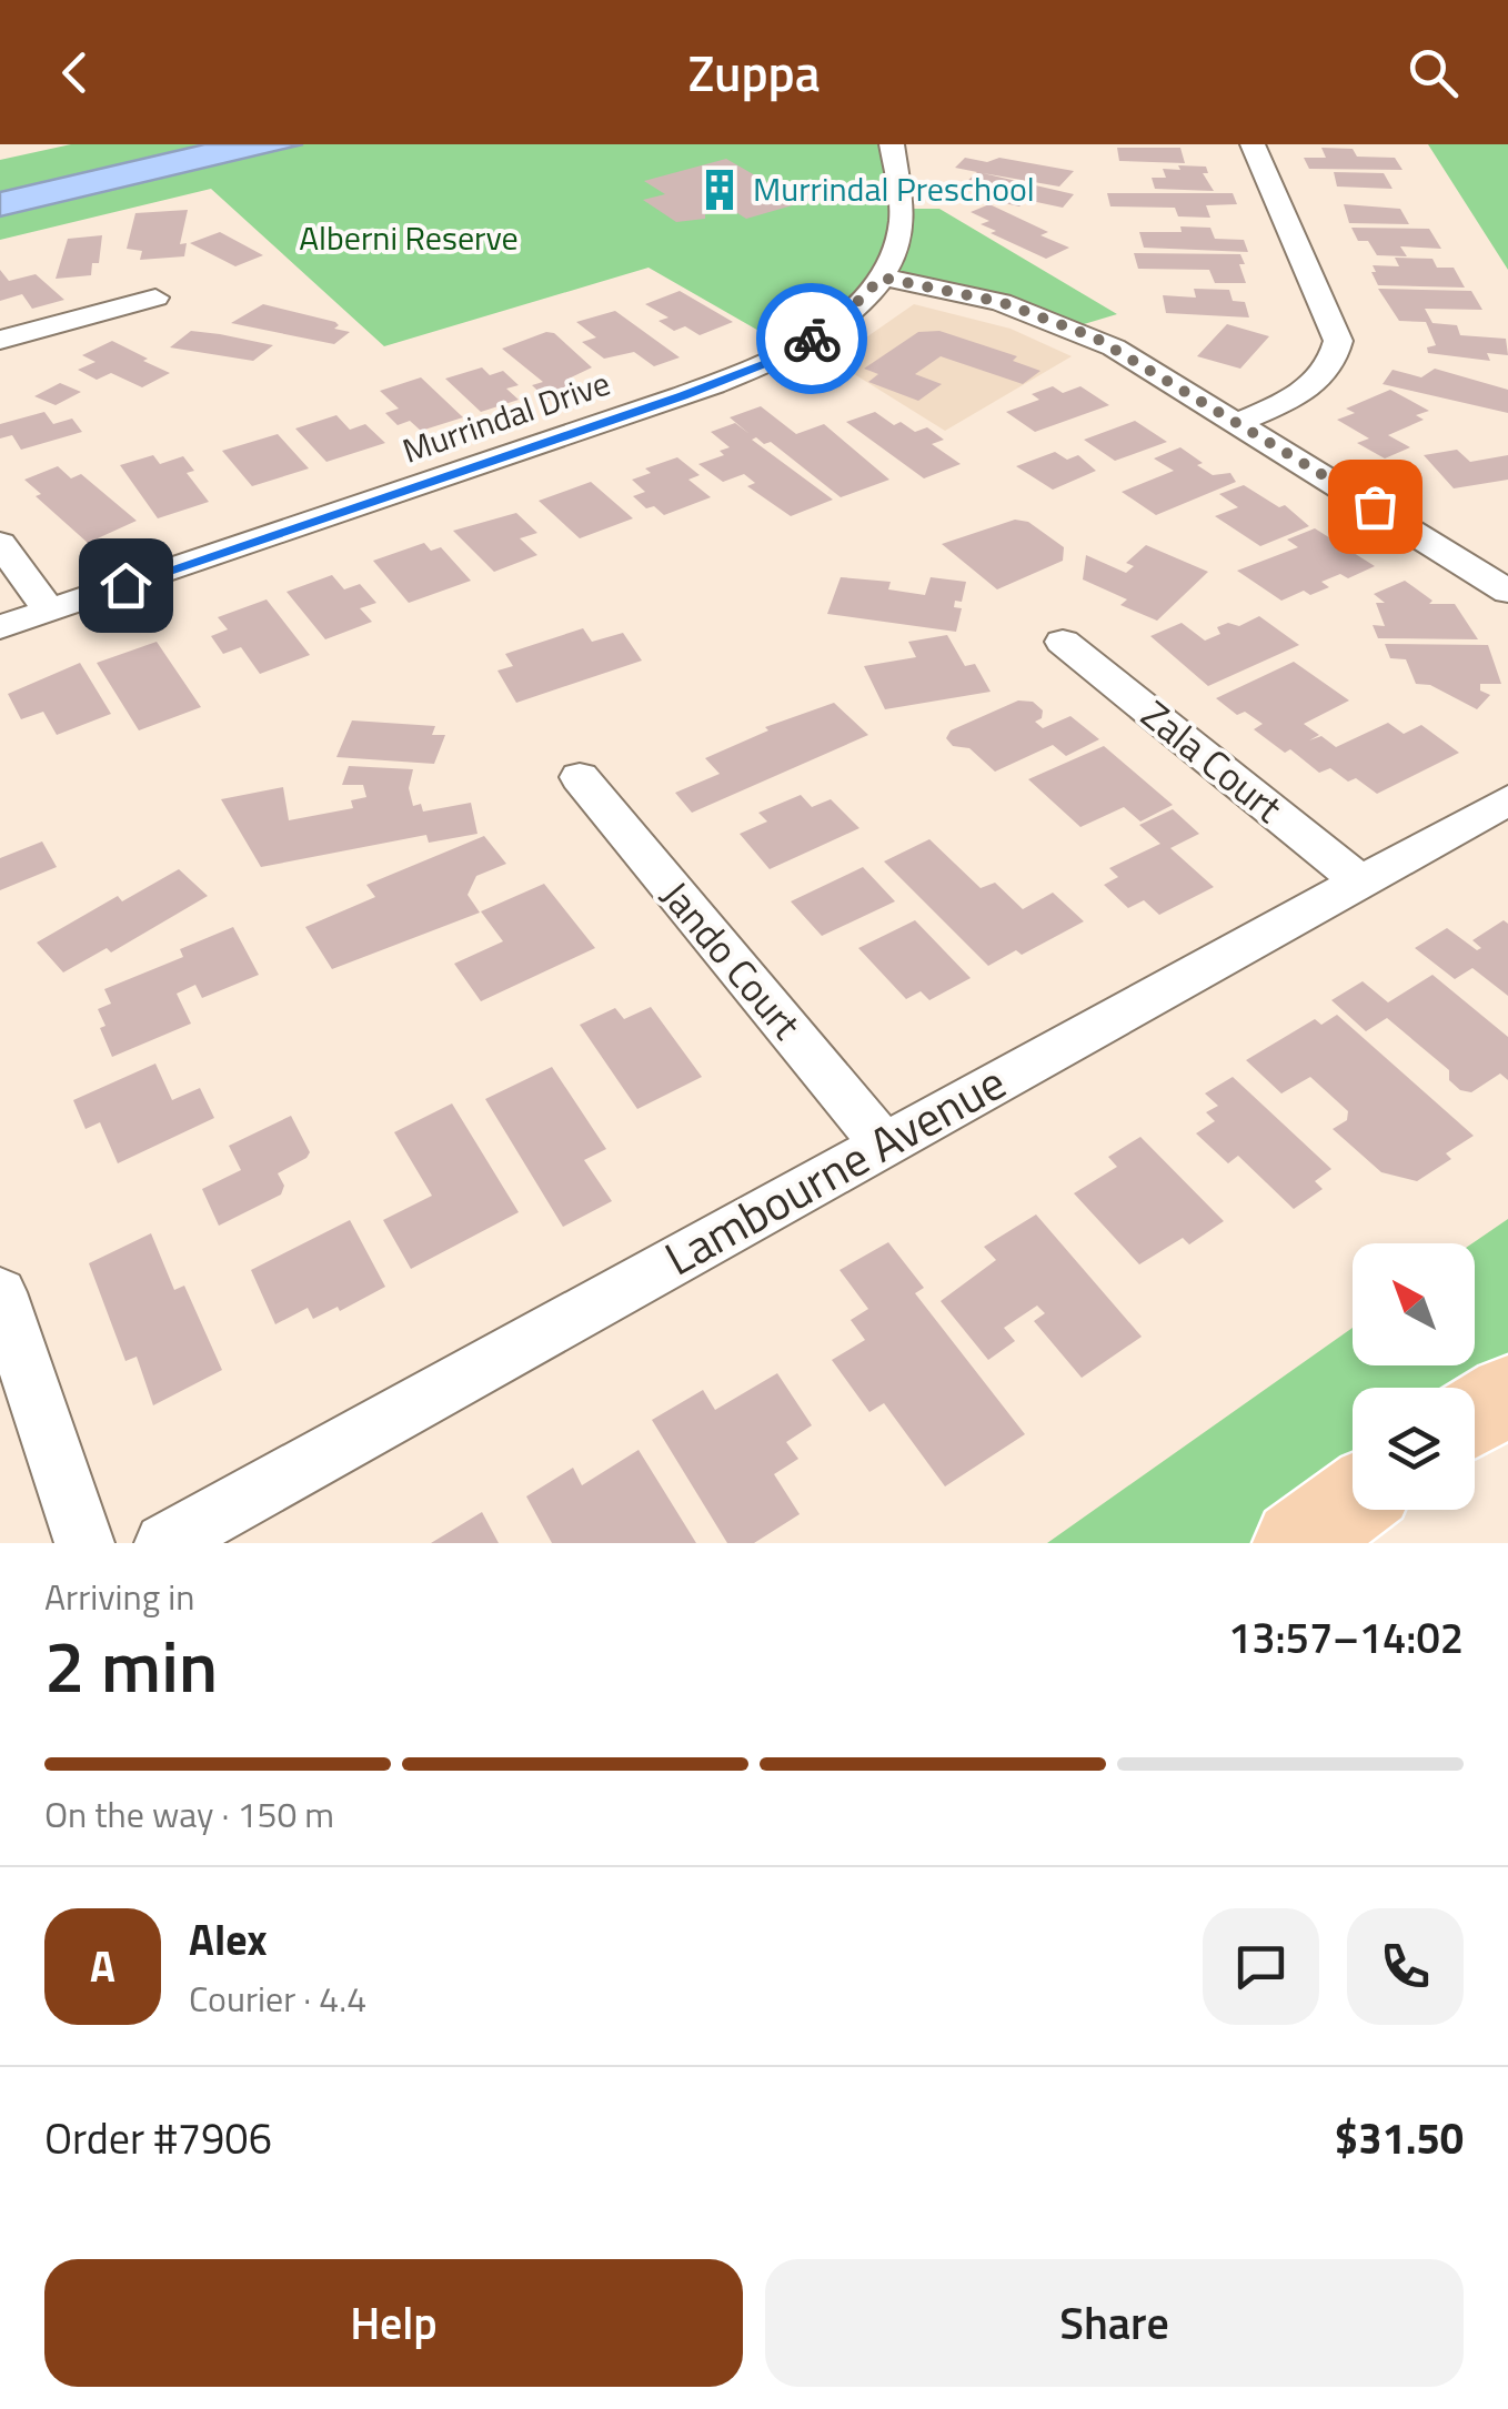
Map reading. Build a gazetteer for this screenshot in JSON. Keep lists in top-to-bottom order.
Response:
{
  "streets": {
    "street": [
      "Murrindal Drive",
      "Zala Court",
      "Jando Court",
      "Lambourne Avenue"
    ]
  },
  "crossings": [
    ["Zala Court", "Lambourne Avenue"],
    ["Jando Court", "Lambourne Avenue"]
  ],
  "parks": ["Alberni Reserve"],
  "places": {
    "building": ["Murrindal Preschool"]
  },
  "north": "top left",
  "page": {
    "header": "Zuppa",
    "heading": ["2 min", "Arriving in", "13:57–14:02"],
    "panel": [
      "Alex",
      "Courier · 4.4",
      "Order #7906",
      "$31.50"
    ],
    "bar": "On the way · 150 m",
    "round": "A",
    "buttons": ["Help", "Share"]
  }
}
